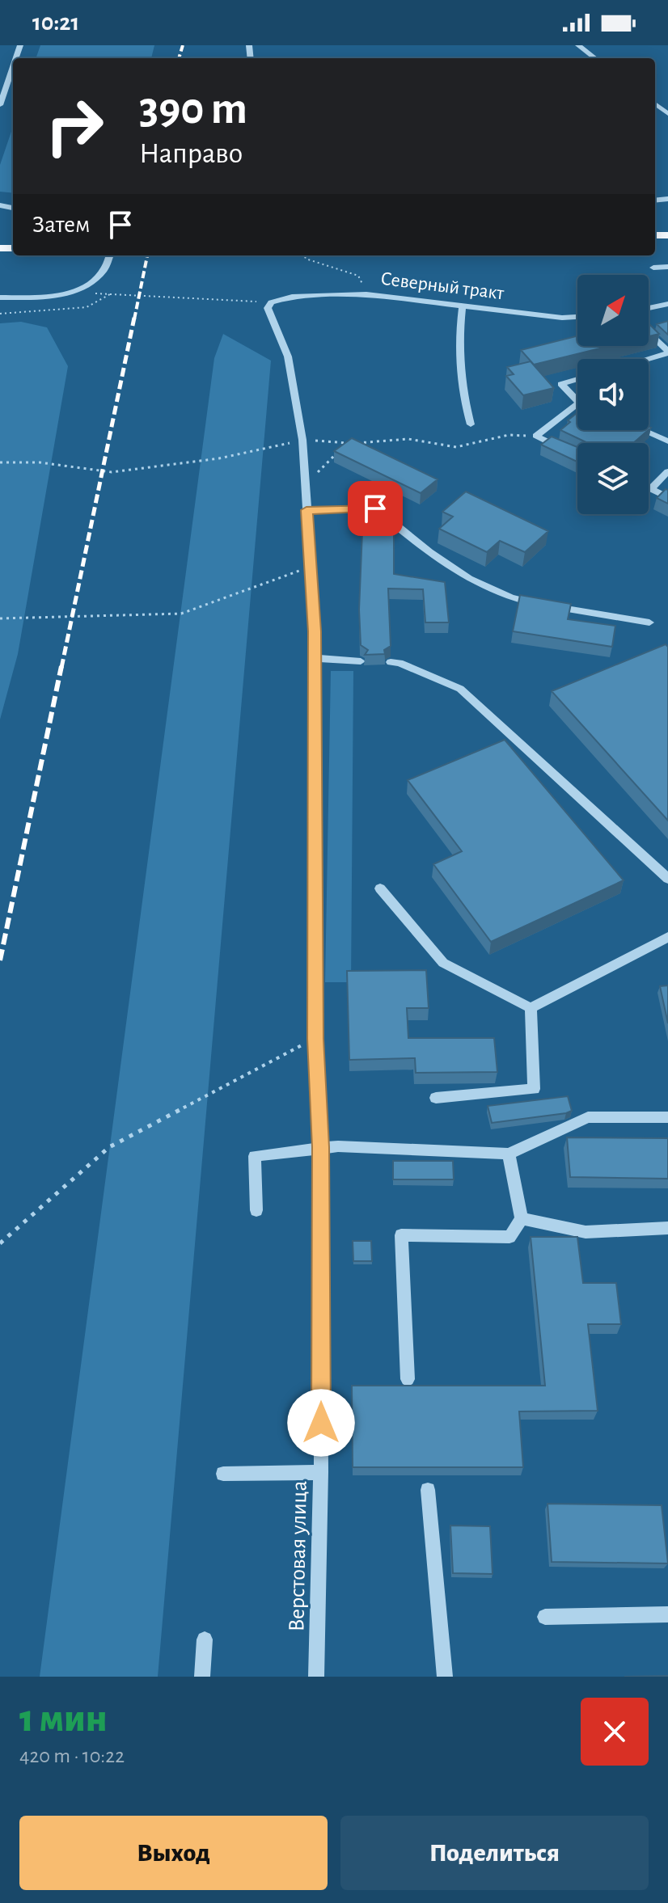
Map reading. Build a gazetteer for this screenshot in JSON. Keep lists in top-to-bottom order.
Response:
{
  "streets": {
    "street": ["Северный тракт", "Верстовая улица"]
  },
  "crossings": [
    ["Северный тракт", "Верстовая улица"]
  ],
  "north": "top right",
  "page": {
    "status": "10:21",
    "turn": ["390 m", "Направо"],
    "then": "Затем",
    "heading": ["1 мин", "420 m · 10:22"],
    "buttons": ["Выход", "Поделиться"]
  }
}
